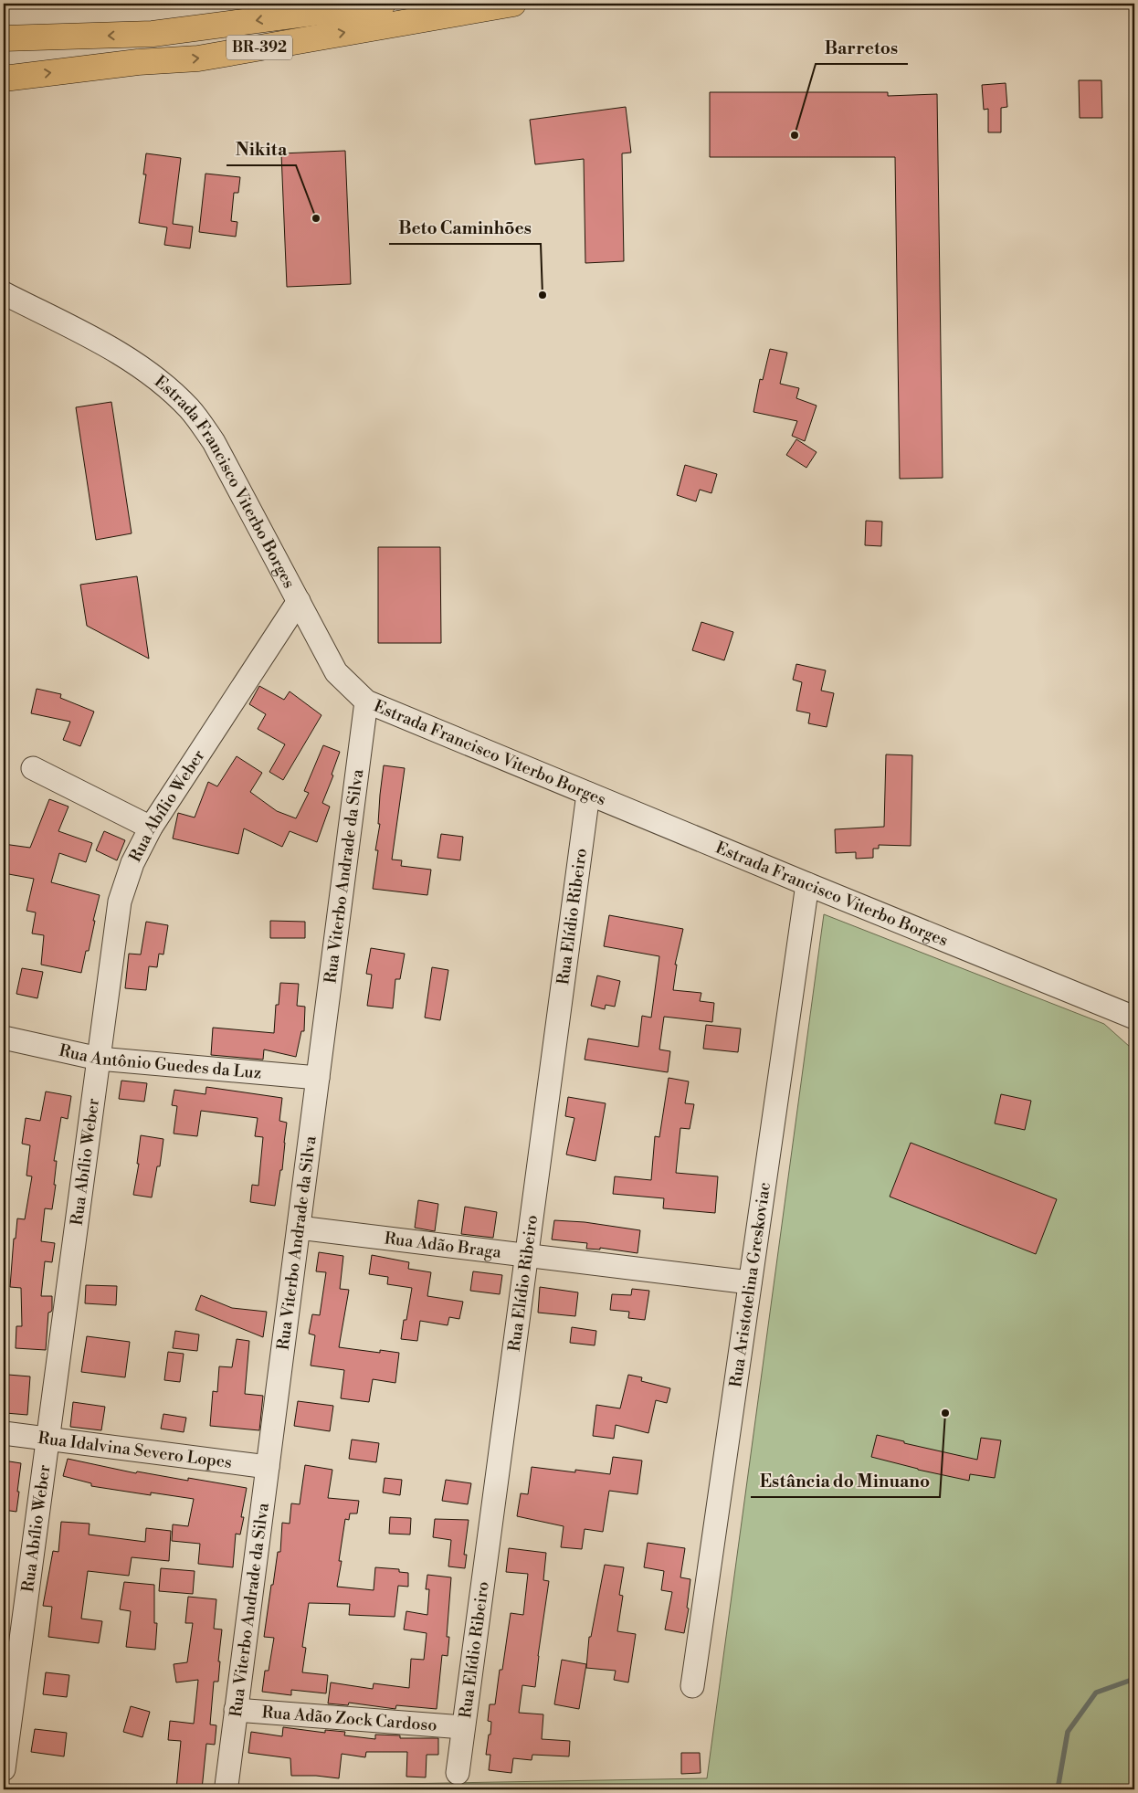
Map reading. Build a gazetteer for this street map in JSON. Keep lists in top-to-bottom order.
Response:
{
  "streets": {
    "highway": ["BR-392"],
    "street": [
      "Estrada Francisco Viterbo Borges",
      "Rua Abílio Weber",
      "Rua Viterbo Andrade da Silva",
      "Rua Elídio Ribeiro",
      "Rua Antônio Guedes da Luz",
      "Rua Adão Braga",
      "Rua Aristotelina Greskoviac",
      "Rua Idalvina Severo Lopes",
      "Rua Adão Zock Cardoso"
    ]
  },
  "crossings": [
    ["Estrada Francisco Viterbo Borges", "Rua Abílio Weber"],
    ["Estrada Francisco Viterbo Borges", "Rua Viterbo Andrade da Silva"],
    ["Estrada Francisco Viterbo Borges", "Rua Elídio Ribeiro"],
    ["Estrada Francisco Viterbo Borges", "Rua Aristotelina Greskoviac"],
    ["Rua Abílio Weber", "Rua Antônio Guedes da Luz"],
    ["Rua Abílio Weber", "Rua Idalvina Severo Lopes"],
    ["Rua Viterbo Andrade da Silva", "Rua Antônio Guedes da Luz"],
    ["Rua Viterbo Andrade da Silva", "Rua Adão Braga"],
    ["Rua Viterbo Andrade da Silva", "Rua Idalvina Severo Lopes"],
    ["Rua Viterbo Andrade da Silva", "Rua Adão Zock Cardoso"],
    ["Rua Elídio Ribeiro", "Rua Adão Braga"],
    ["Rua Elídio Ribeiro", "Rua Adão Zock Cardoso"],
    ["Rua Adão Braga", "Rua Aristotelina Greskoviac"]
  ],
  "places": [
    "Barretos",
    "Nikita",
    "Beto Caminhões",
    "Estância do Minuano"
  ]
}
